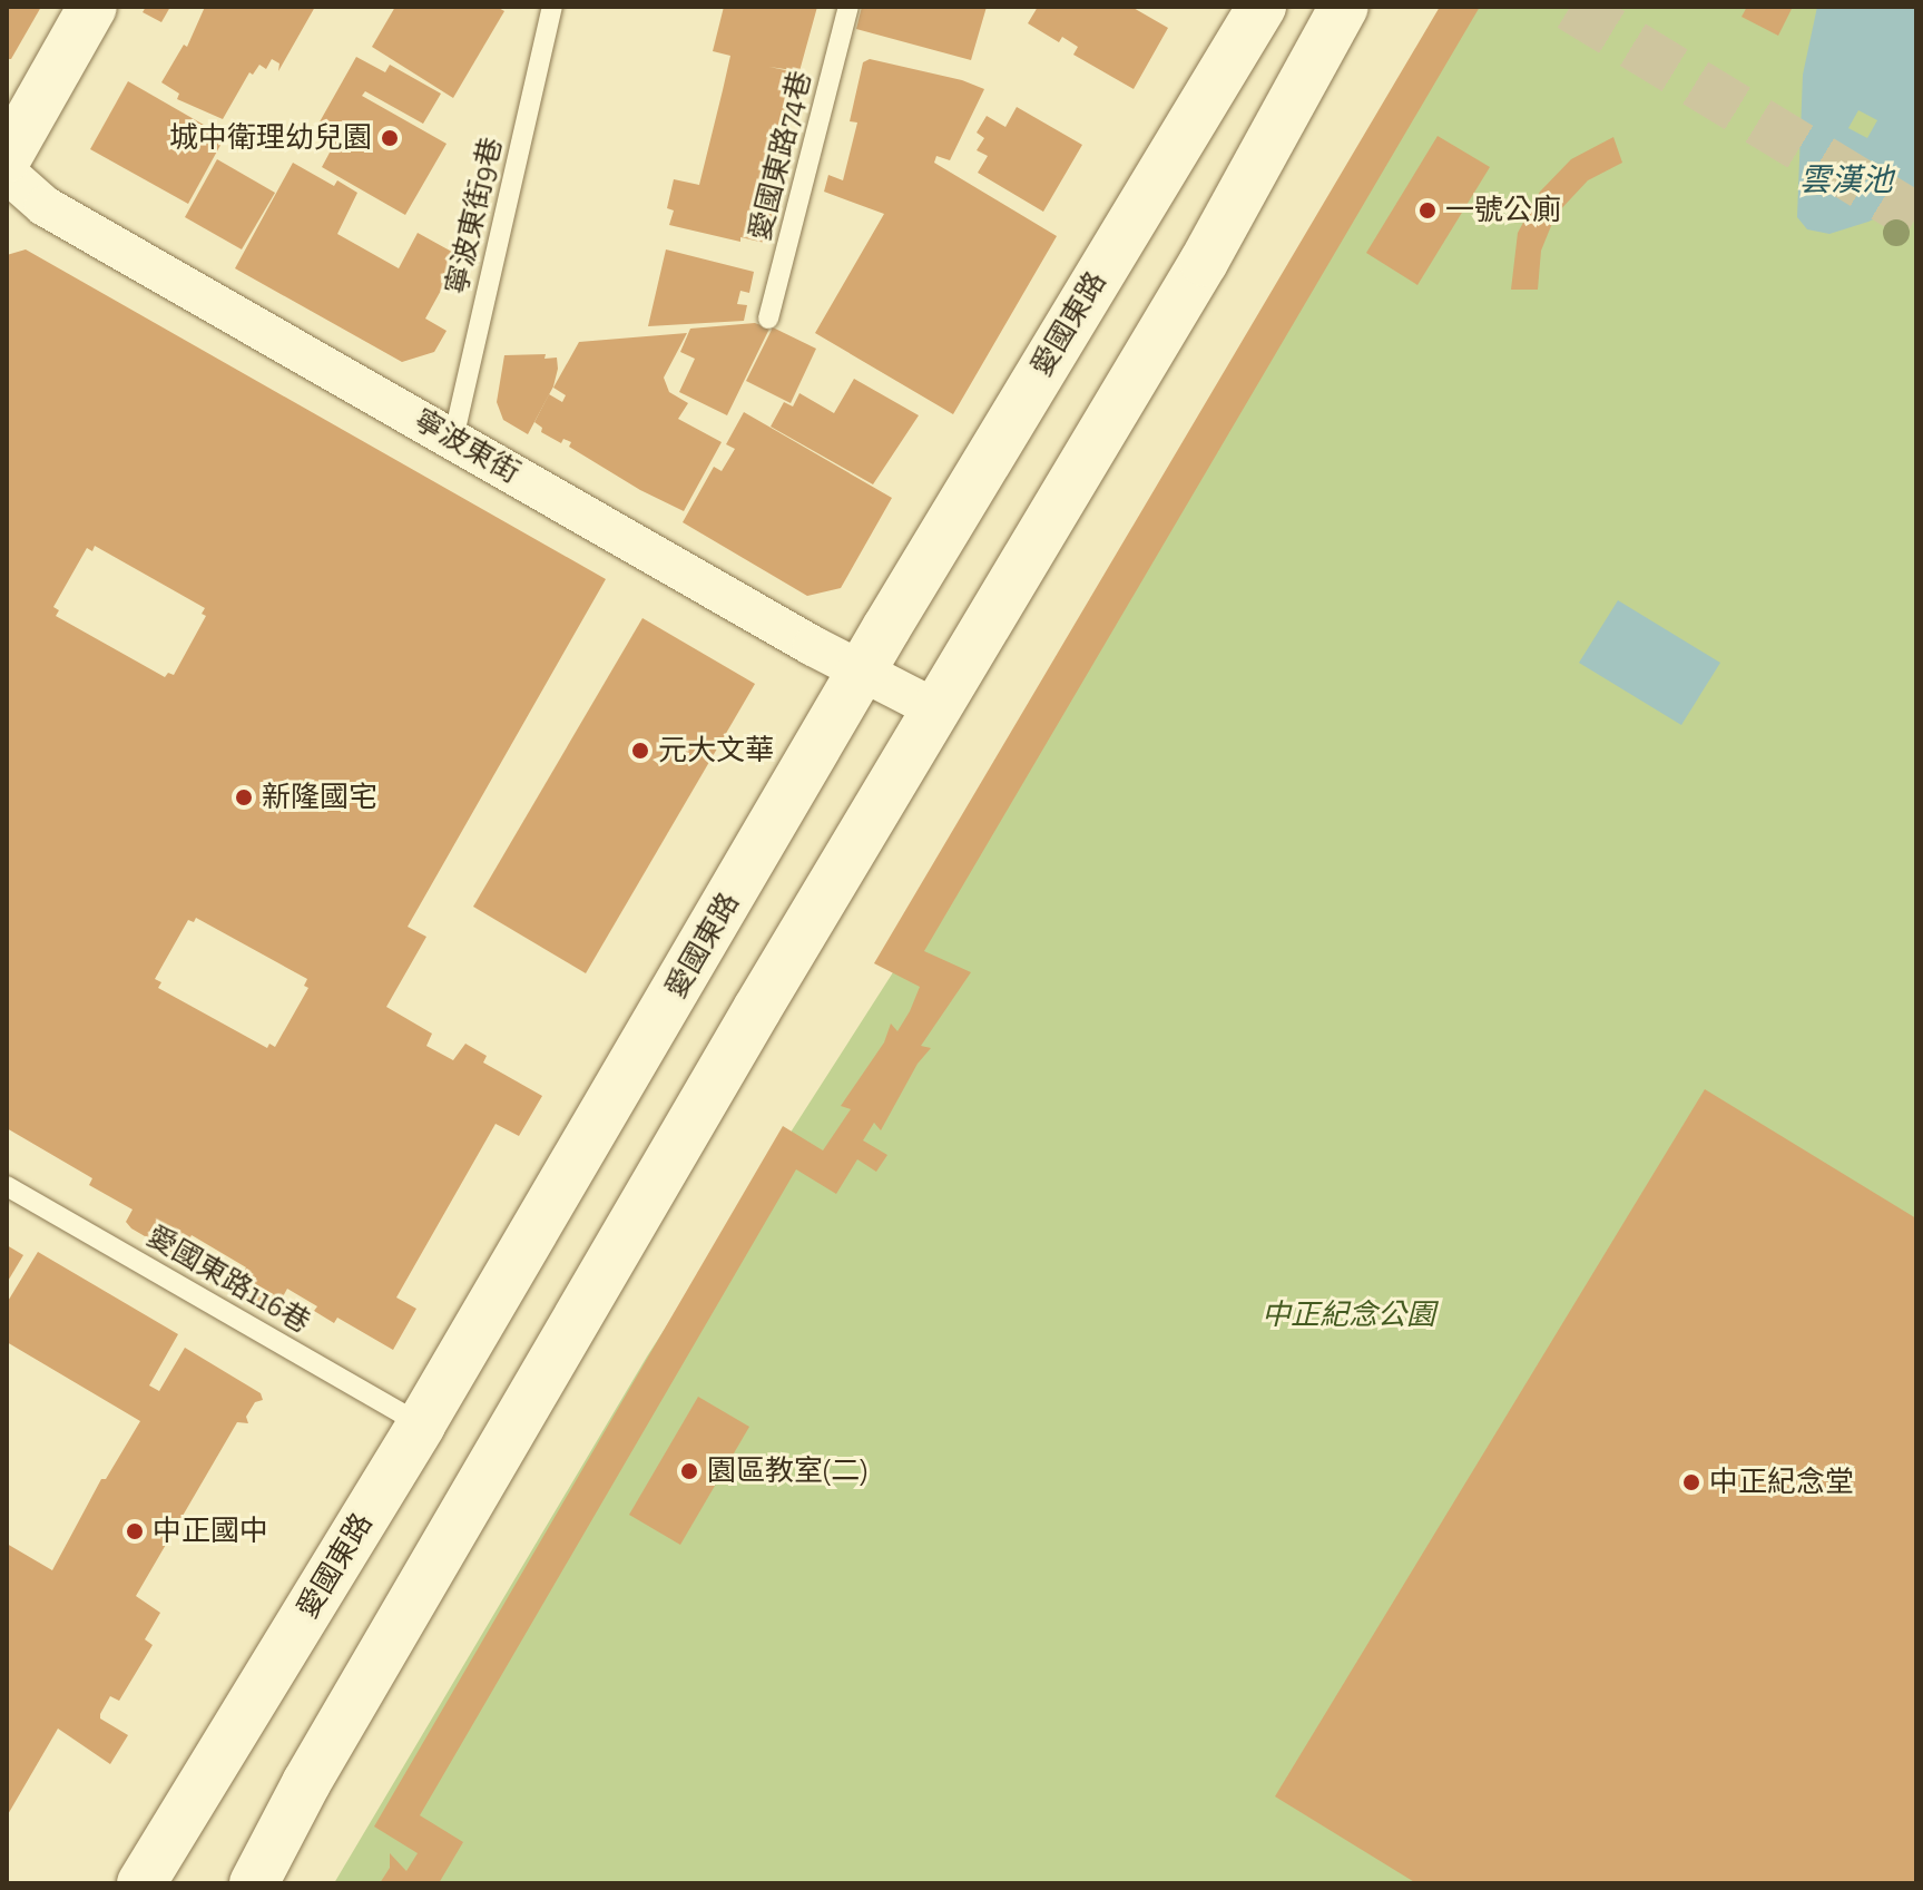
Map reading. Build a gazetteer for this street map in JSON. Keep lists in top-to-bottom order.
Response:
{
  "streets": {
    "street": ["愛國東路", "寧波東街"],
    "lane": ["愛國東路74巷", "寧波東街9巷", "愛國東路116巷"]
  },
  "crossings": [
    ["寧波東街9巷", "寧波東街"],
    ["愛國東路", "寧波東街"],
    ["愛國東路", "愛國東路116巷"]
  ],
  "water": ["雲漢池"],
  "parks": ["中正紀念公園"],
  "places": [
    "城中衛理幼兒園",
    "一號公廁",
    "元大文華",
    "新隆國宅",
    "園區教室(二)",
    "中正紀念堂",
    "中正國中"
  ]
}
